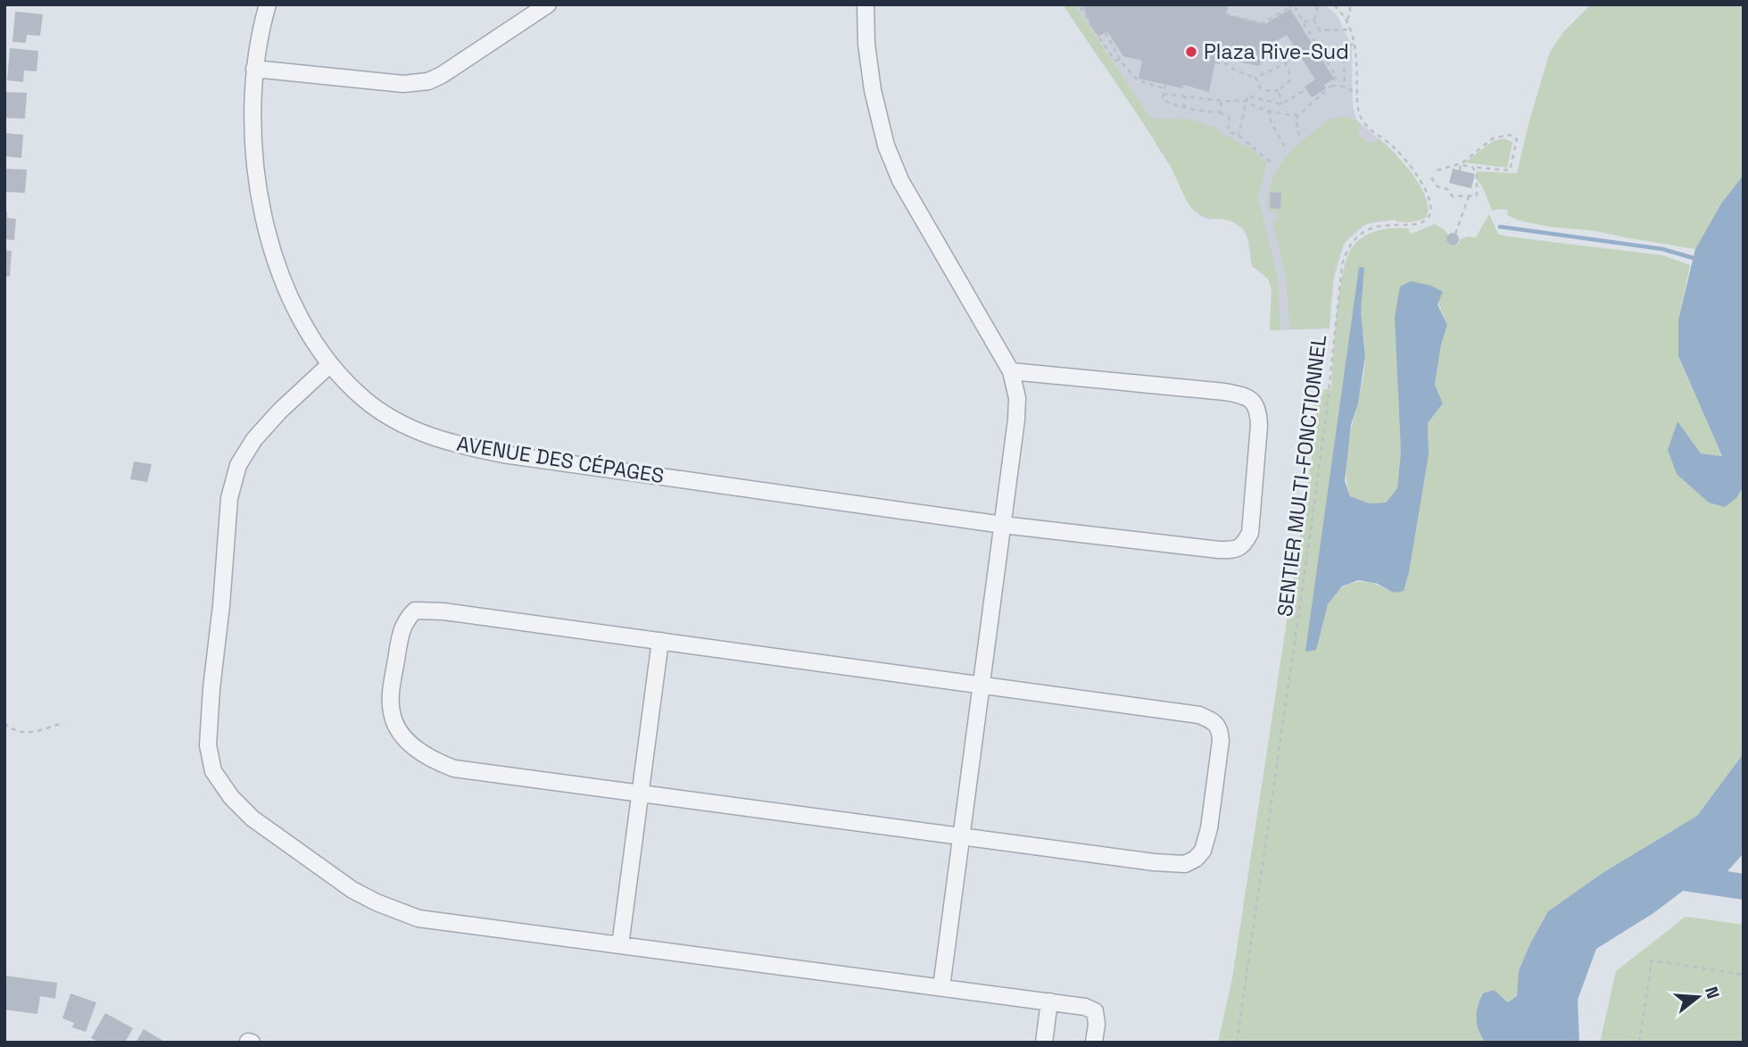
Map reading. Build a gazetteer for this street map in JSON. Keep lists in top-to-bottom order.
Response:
{
  "streets": {
    "street": ["AVENUE DES CÉPAGES"],
    "path": ["SENTIER MULTI-FONCTIONNEL"]
  },
  "places": ["Plaza Rive-Sud"],
  "north": "right"
}
